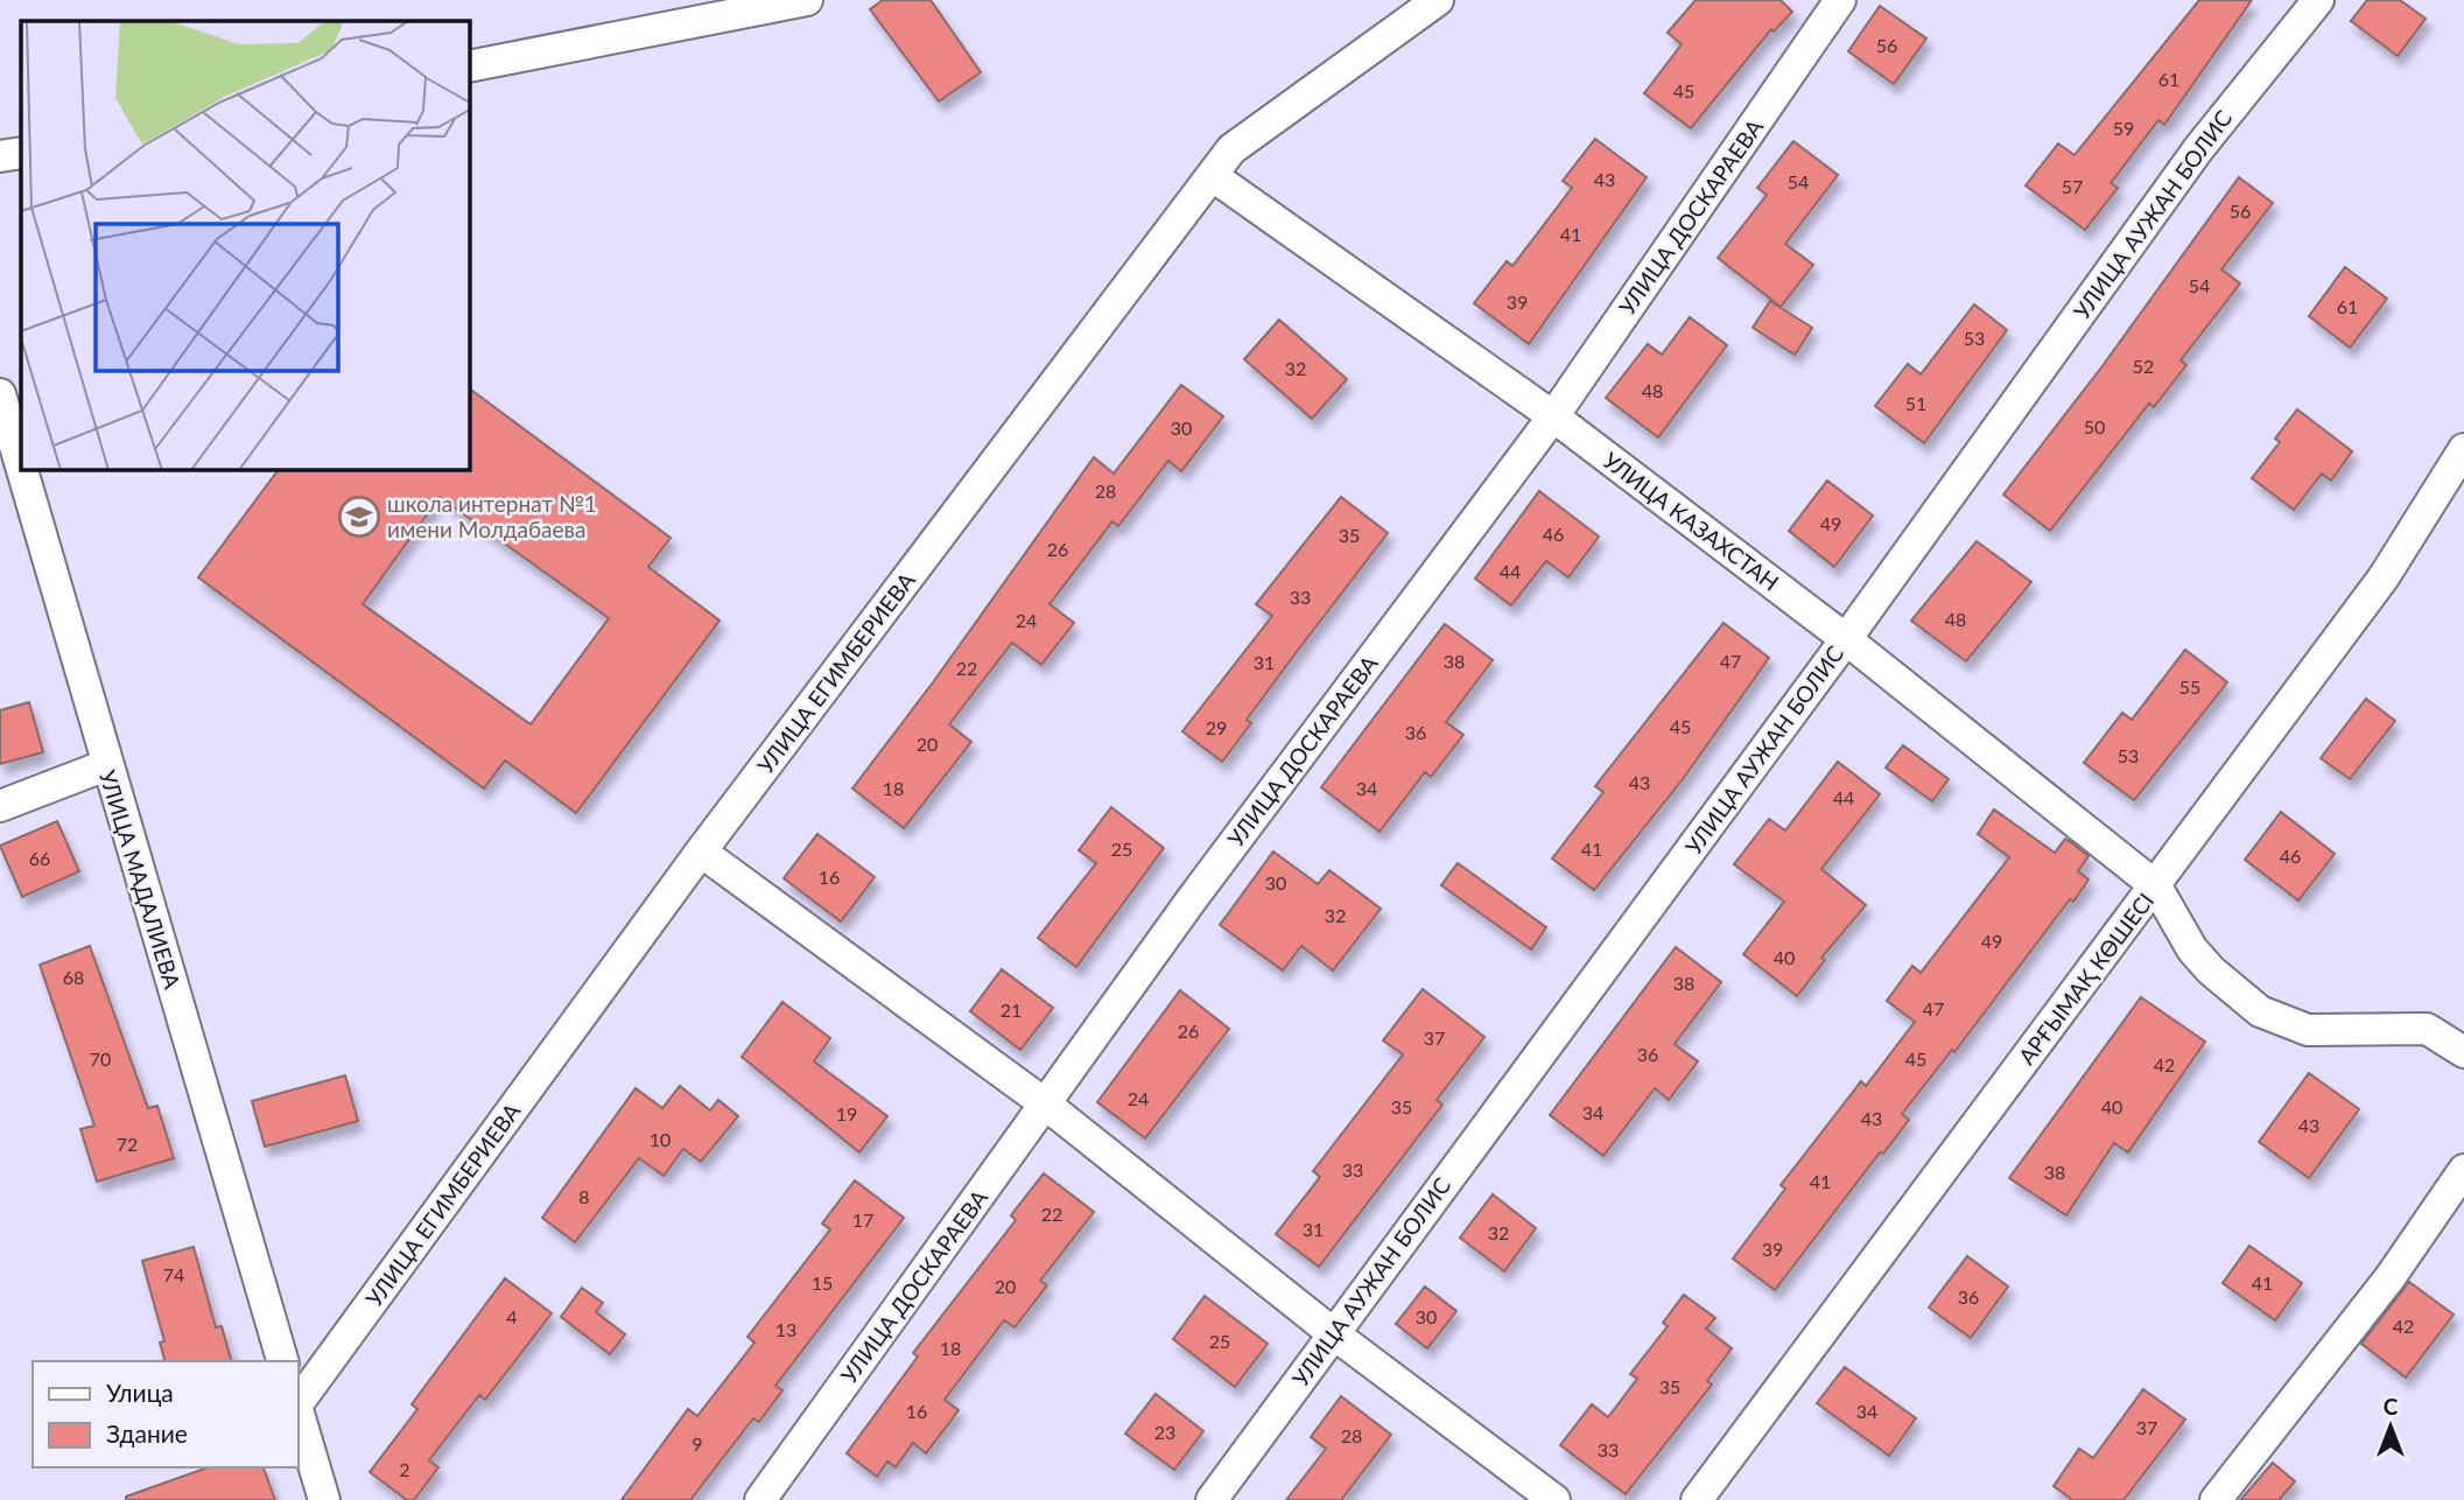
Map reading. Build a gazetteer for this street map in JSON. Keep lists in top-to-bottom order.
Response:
{
  "streets": {
    "street": [
      "УЛИЦА АУЖАН БОЛИС",
      "УЛИЦА ДОСКАРАЕВА",
      "УЛИЦА КАЗАХСТАН",
      "УЛИЦА ЕГИМБЕРИЕВА",
      "УЛИЦА МАДАЛИЕВА",
      "АРҒЫМАҚ КӨШЕСІ"
    ]
  },
  "crossings": [
    ["УЛИЦА АУЖАН БОЛИС", "УЛИЦА КАЗАХСТАН"],
    ["УЛИЦА ДОСКАРАЕВА", "УЛИЦА КАЗАХСТАН"],
    ["УЛИЦА КАЗАХСТАН", "УЛИЦА ЕГИМБЕРИЕВА"],
    ["УЛИЦА КАЗАХСТАН", "АРҒЫМАҚ КӨШЕСІ"]
  ],
  "places": {
    "school or university": ["школа интернат №1 имени Молдабаева"]
  },
  "house_numbers": [
    "56",
    "61",
    "45",
    "59",
    "43",
    "54",
    "57",
    "56",
    "41",
    "54",
    "39",
    "61",
    "53",
    "52",
    "32",
    "48",
    "51",
    "50",
    "30",
    "28",
    "49",
    "46",
    "35",
    "26",
    "44",
    "33",
    "48",
    "24",
    "38",
    "47",
    "31",
    "22",
    "55",
    "45",
    "29",
    "36",
    "20",
    "53",
    "43",
    "18",
    "34",
    "44",
    "25",
    "41",
    "46",
    "66",
    "16",
    "30",
    "32",
    "49",
    "40",
    "68",
    "38",
    "47",
    "21",
    "26",
    "37",
    "36",
    "70",
    "45",
    "42",
    "24",
    "35",
    "40",
    "34",
    "19",
    "43",
    "43",
    "10",
    "72",
    "33",
    "38",
    "41",
    "8",
    "22",
    "17",
    "31",
    "32",
    "39",
    "74",
    "15",
    "41",
    "20",
    "36",
    "4",
    "30",
    "42",
    "13",
    "25",
    "18",
    "35",
    "16",
    "34",
    "37",
    "23",
    "28",
    "9",
    "33",
    "2"
  ],
  "legend": ["Улица", "Здание"],
  "north": "top"
}
